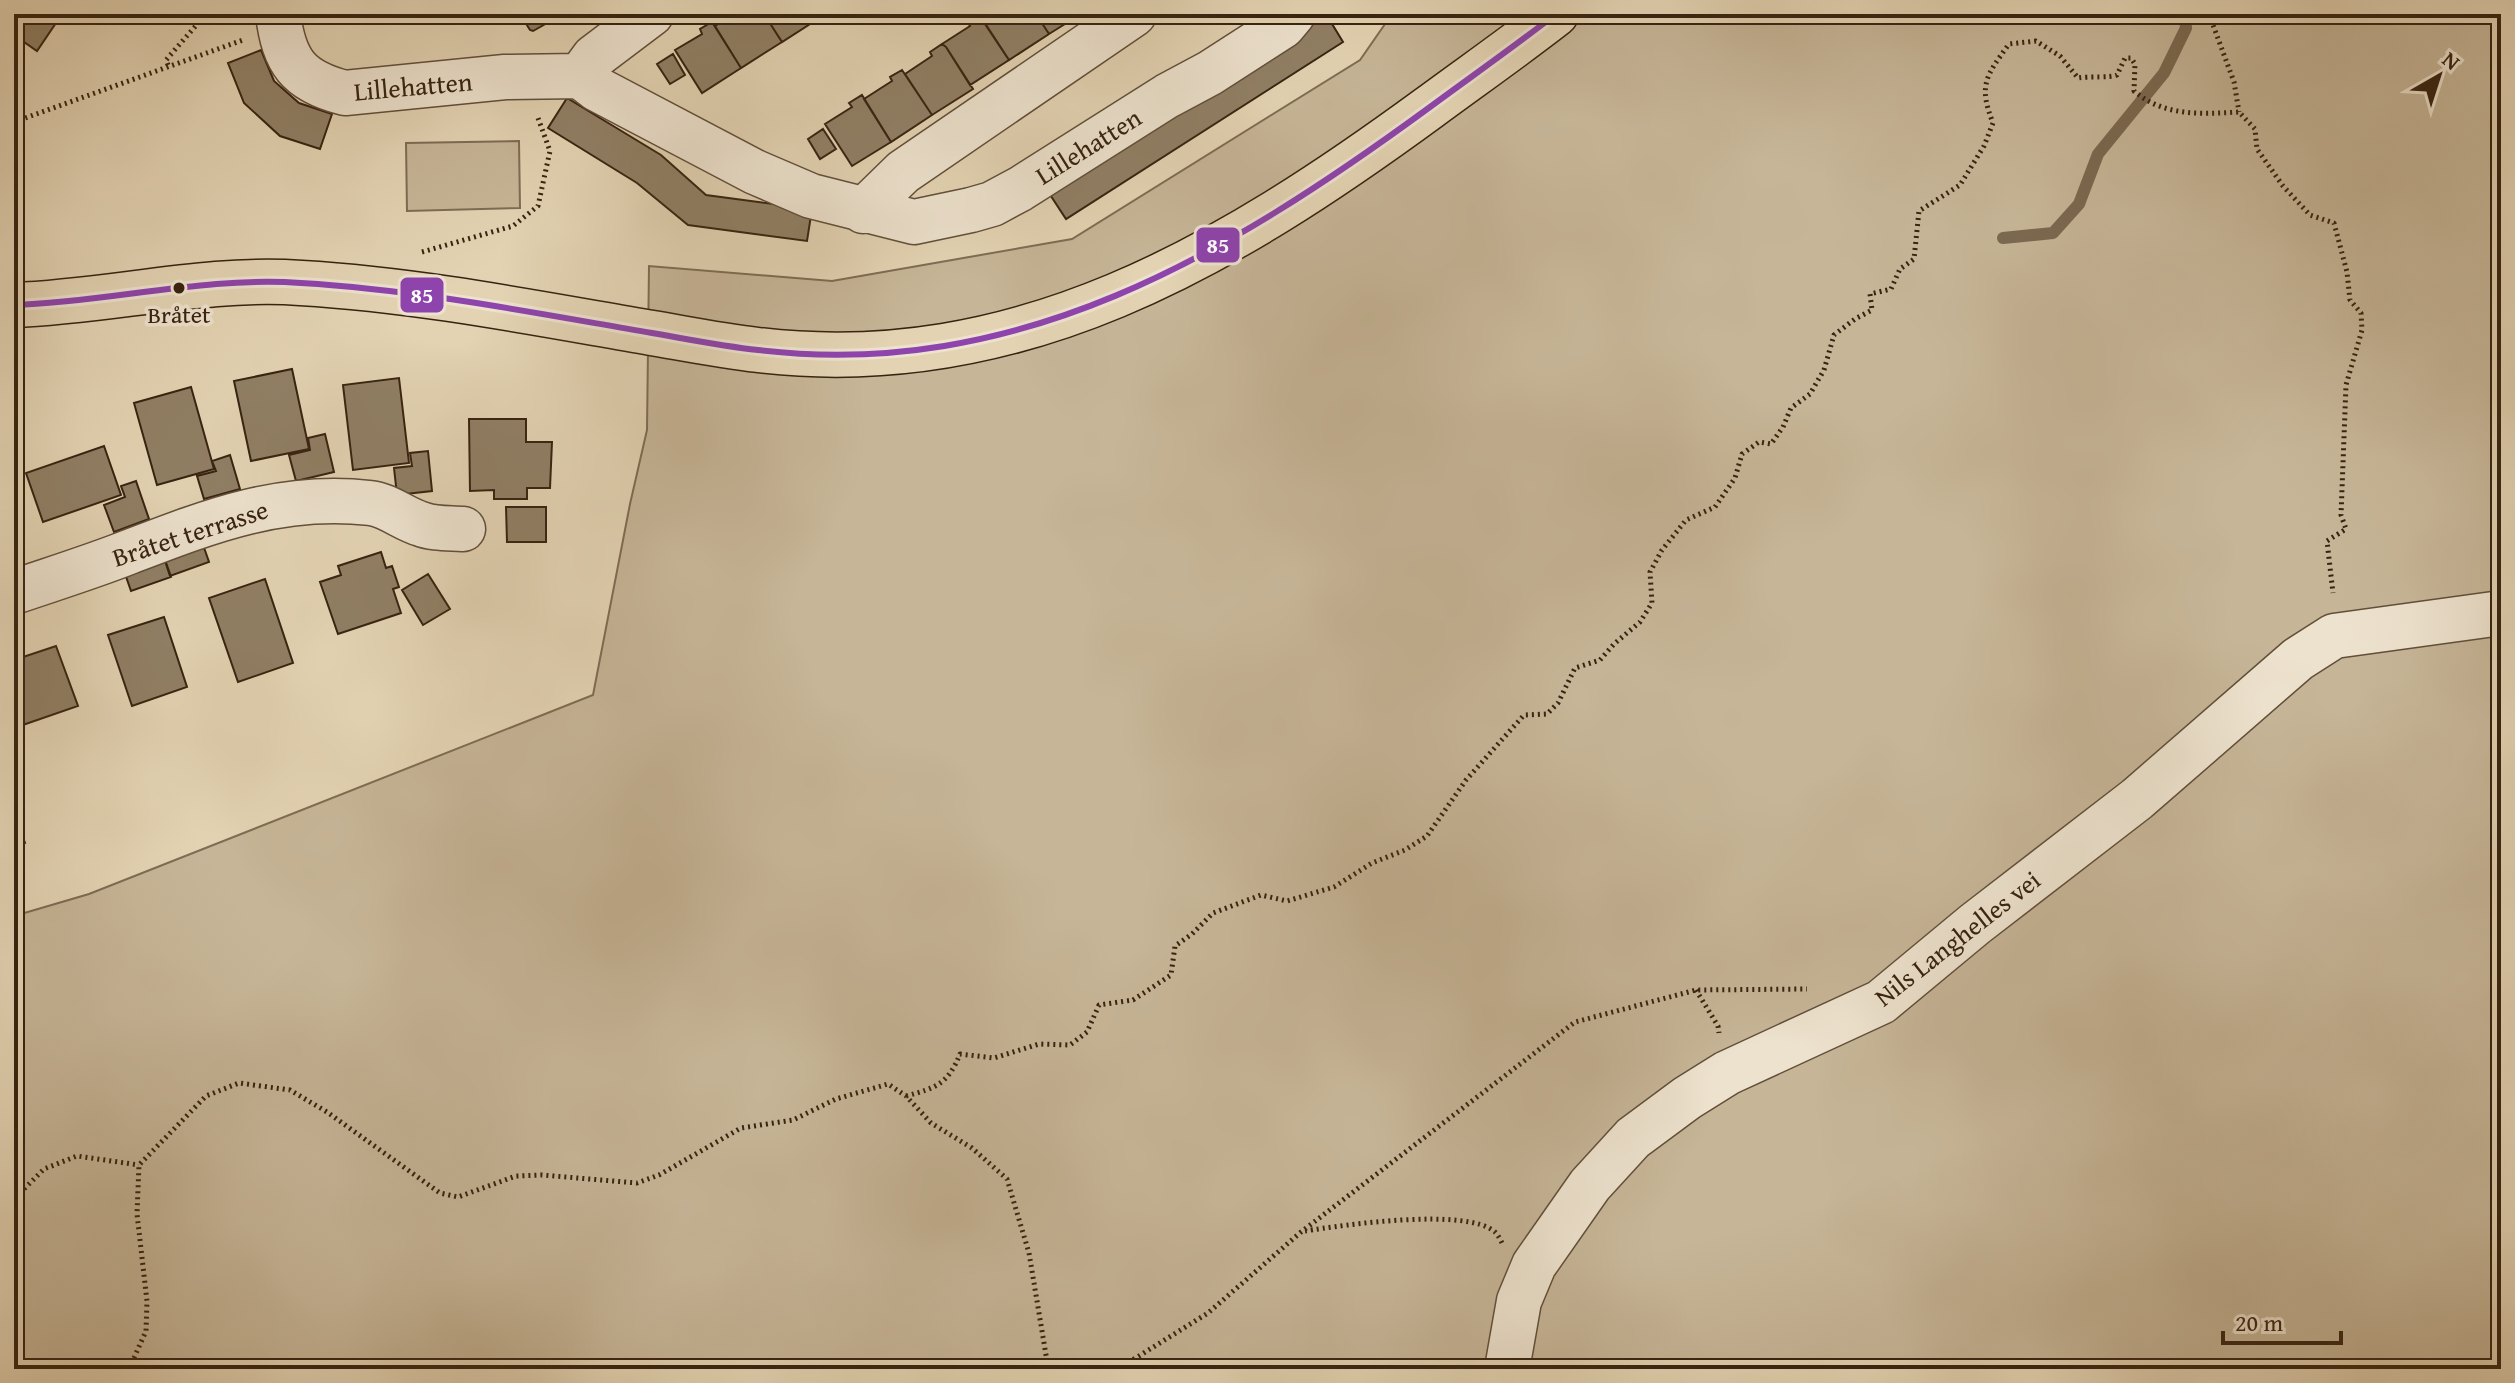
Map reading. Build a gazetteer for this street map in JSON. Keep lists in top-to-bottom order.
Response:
{
  "streets": {
    "street": ["Lillehatten", "Bråtet terrasse", "Nils Langhelles vei"]
  },
  "places": ["Bråtet"],
  "lines": ["transit line 85"],
  "scale_bar": "20 m",
  "north": "top right"
}
